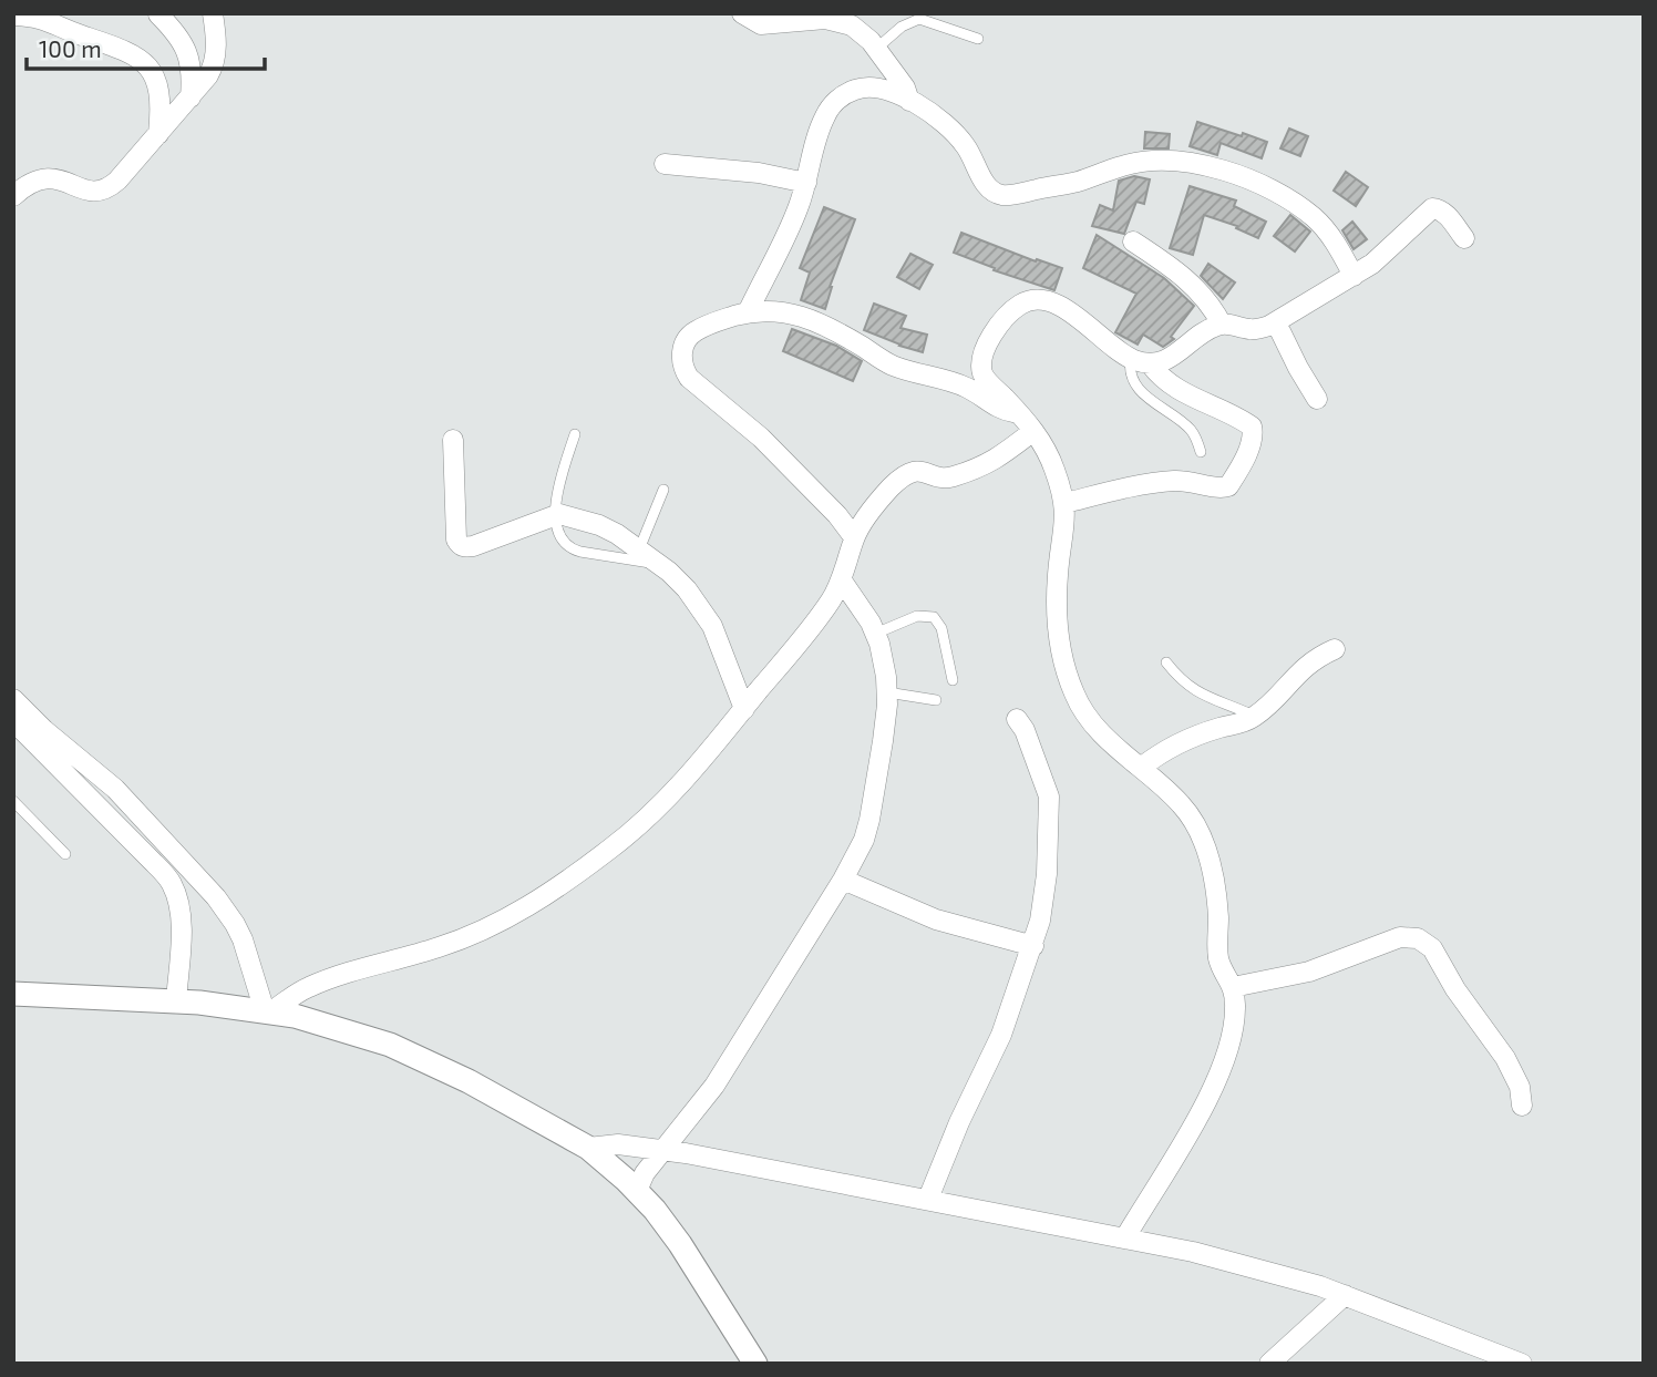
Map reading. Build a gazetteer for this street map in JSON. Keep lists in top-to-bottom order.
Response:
{
  "scale_bar": "100 m"
}
